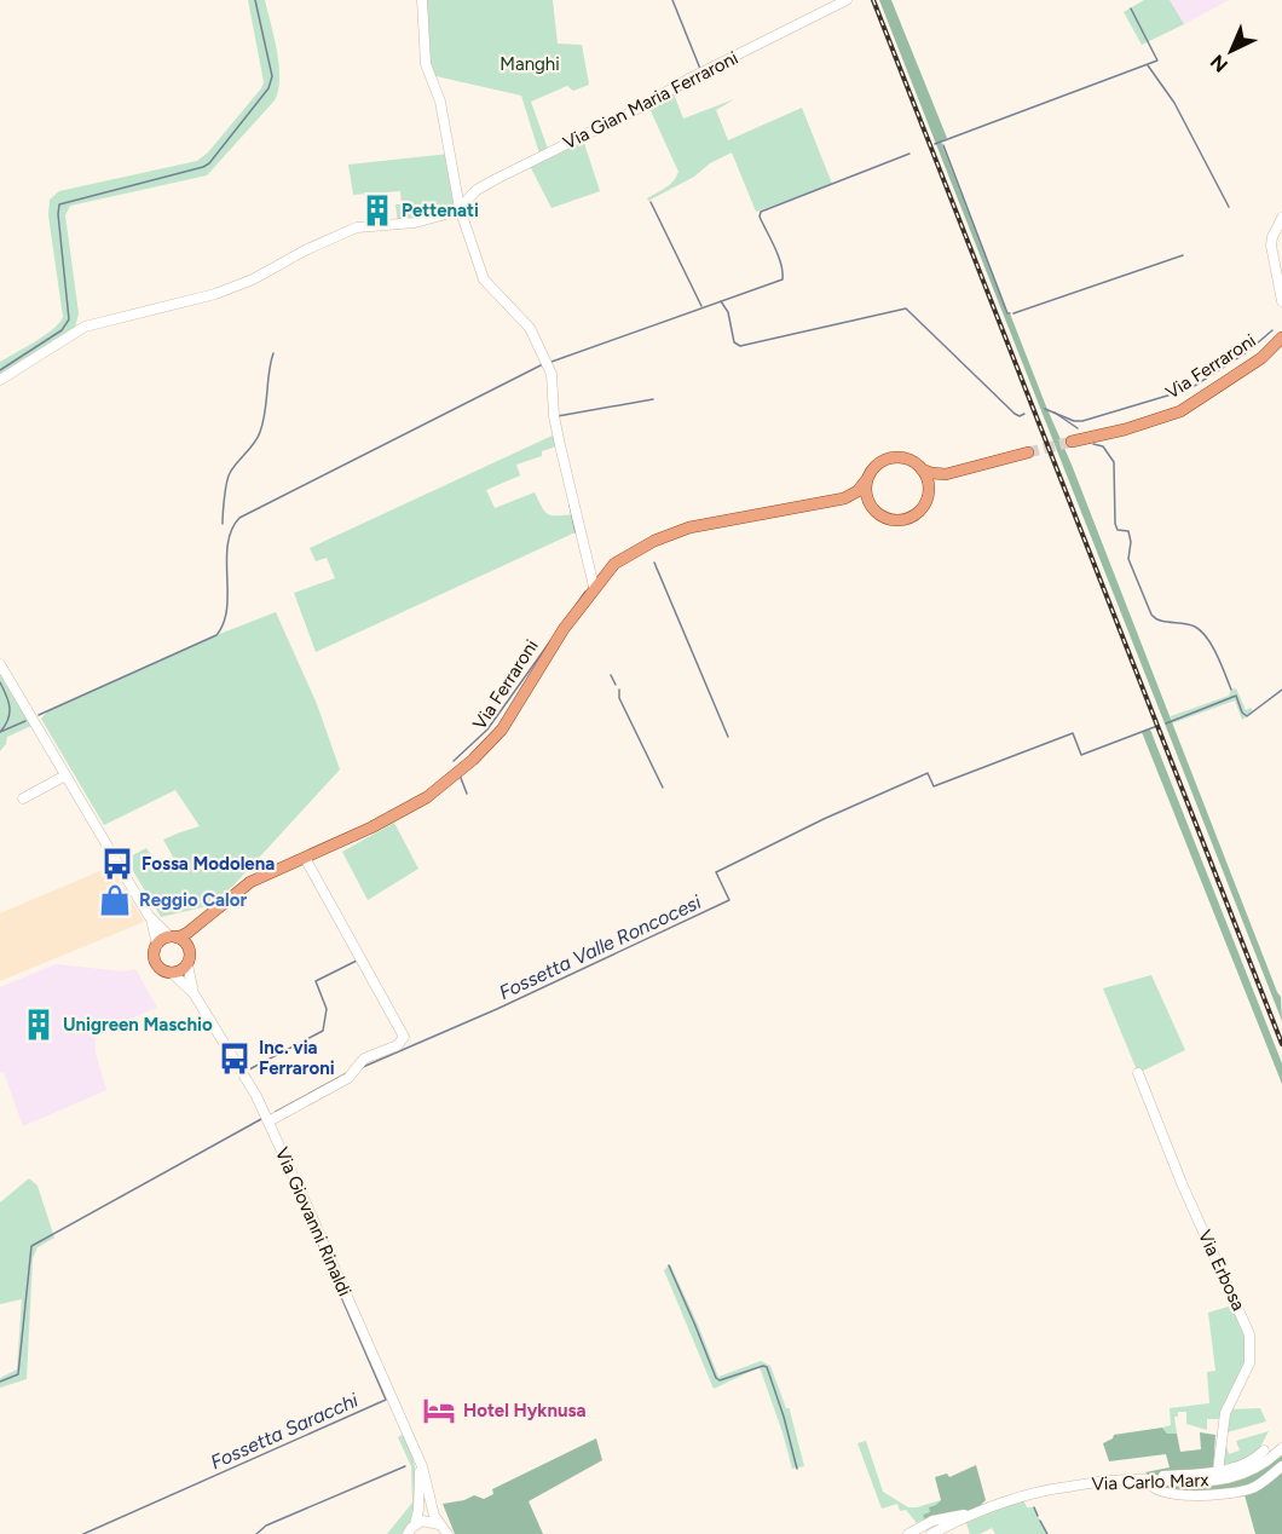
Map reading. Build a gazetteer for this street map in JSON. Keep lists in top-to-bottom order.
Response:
{
  "streets": {
    "main road": ["Via Ferraroni"],
    "street": [
      "Via Gian Maria Ferraroni",
      "Via Giovanni Rinaldi",
      "Via Erbosa",
      "Via Carlo Marx"
    ]
  },
  "crossings": [
    ["Via Ferraroni", "Via Giovanni Rinaldi"]
  ],
  "water": ["Fossetta Valle Roncocesi", "Fossetta Saracchi"],
  "parks": ["Manghi"],
  "places": {
    "building": ["Pettenati", "Unigreen Maschio"],
    "bus stop": ["Fossa Modolena", "Inc. via Ferraroni"],
    "shop": ["Reggio Calor"],
    "hotel": ["Hotel Hyknusa"]
  },
  "north": "bottom left"
}
